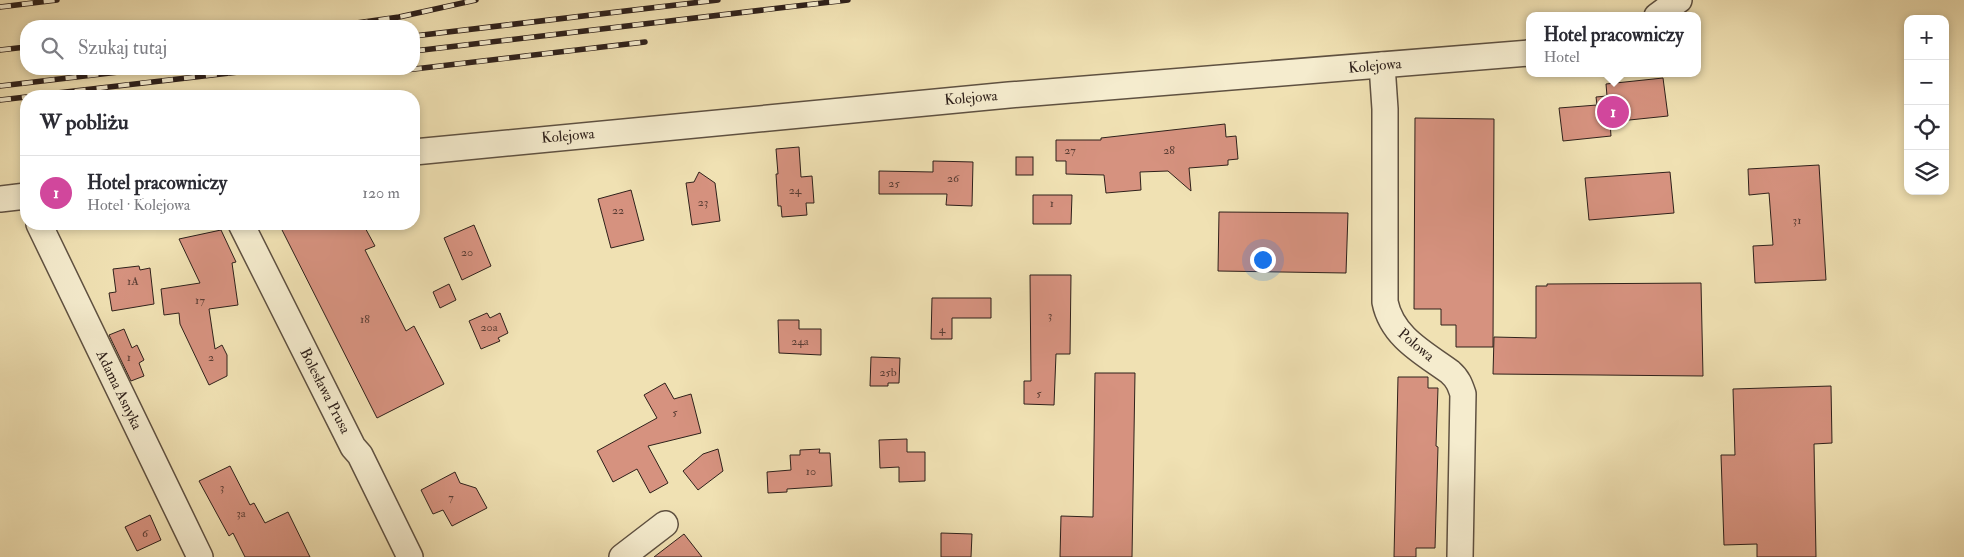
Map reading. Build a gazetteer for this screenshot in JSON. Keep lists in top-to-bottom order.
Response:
{
  "streets": {
    "street": [
      "Kolejowa",
      "Polowa",
      "Adama Asnyka",
      "Bolesława Prusa"
    ]
  },
  "crossings": [
    ["Kolejowa", "Polowa"]
  ],
  "house_numbers": [
    "27",
    "28",
    "26",
    "25",
    "24",
    "23",
    "1",
    "22",
    "31",
    "20",
    "1A",
    "17",
    "3",
    "18",
    "20a",
    "4",
    "24a",
    "1",
    "2",
    "25b",
    "5",
    "5",
    "10",
    "3",
    "7",
    "3a",
    "6"
  ],
  "page": {
    "popup": ["Hotel pracowniczy", "Hotel"],
    "map_buttons": ["+", "−"],
    "search": "Szukaj tutaj",
    "heading": "W pobliżu",
    "pins": "1",
    "list": [
      {
        "mark": "1",
        "name": "Hotel pracowniczy",
        "note": "Hotel · Kolejowa",
        "value": "120 m"
      }
    ]
  }
}
